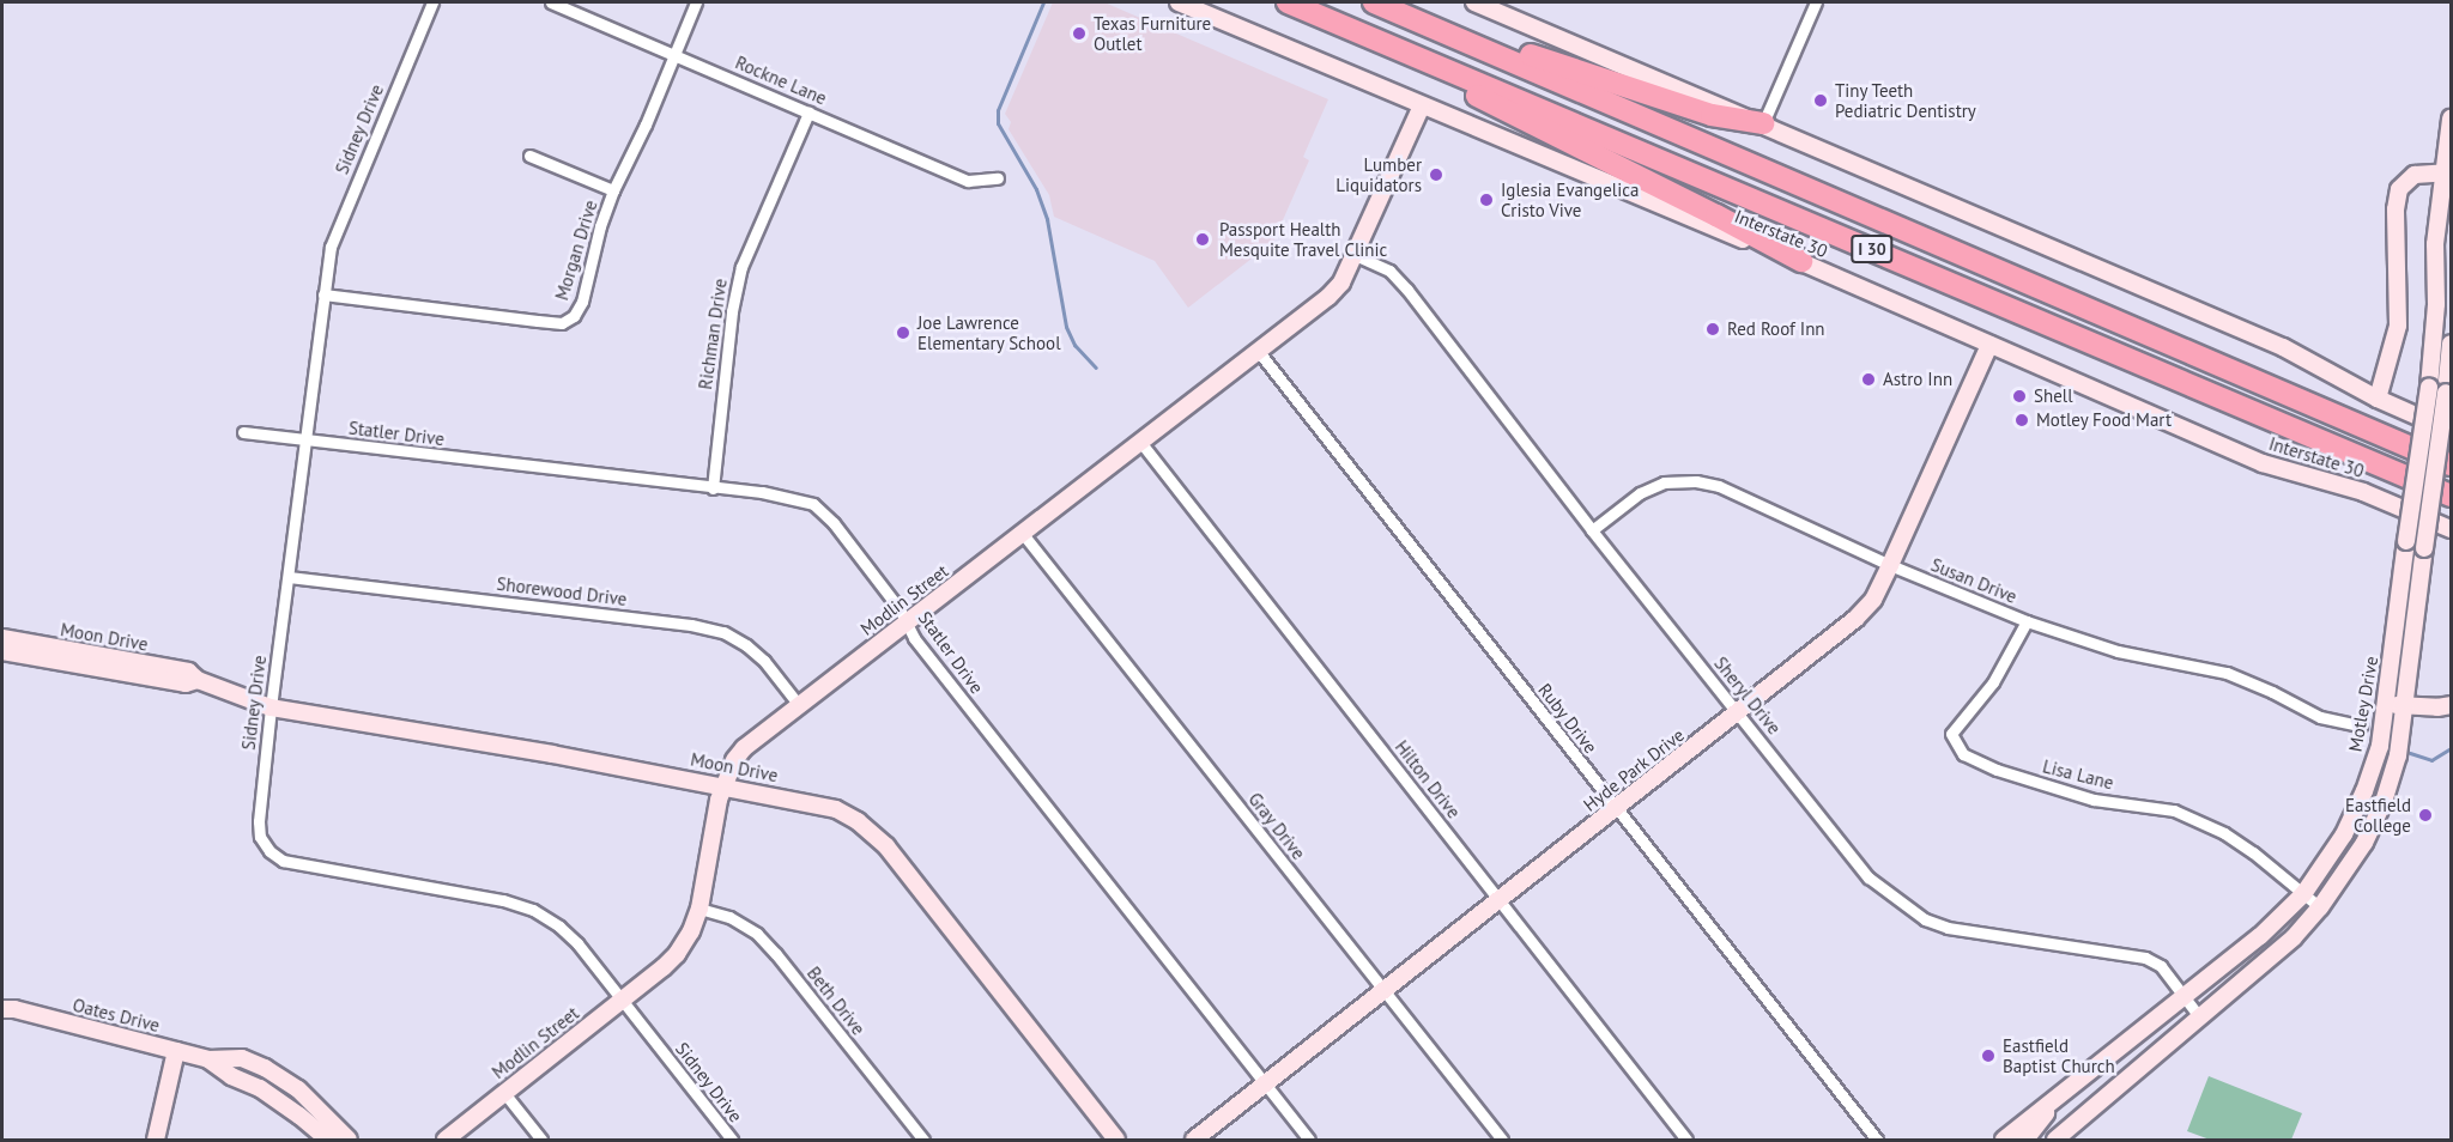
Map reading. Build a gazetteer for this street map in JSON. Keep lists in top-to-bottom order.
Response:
{
  "streets": {
    "highway": ["I 30"],
    "main road": [
      "Interstate 30",
      "Modlin Street",
      "Moon Drive",
      "Motley Drive",
      "Hyde Park Drive",
      "Oates Drive"
    ],
    "street": [
      "Rockne Lane",
      "Sidney Drive",
      "Morgan Drive",
      "Richman Drive",
      "Statler Drive",
      "Susan Drive",
      "Shorewood Drive",
      "Sheryl Drive",
      "Ruby Drive",
      "Lisa Lane",
      "Hilton Drive",
      "Gray Drive",
      "Beth Drive"
    ]
  },
  "crossings": [
    ["Rockne Lane", "Morgan Drive"],
    ["Rockne Lane", "Richman Drive"],
    ["Sidney Drive", "Morgan Drive"],
    ["Sidney Drive", "Statler Drive"],
    ["Sidney Drive", "Shorewood Drive"],
    ["Sidney Drive", "Modlin Street"],
    ["Sidney Drive", "Moon Drive"],
    ["Interstate 30", "Modlin Street"],
    ["Interstate 30", "Hyde Park Drive"],
    ["Richman Drive", "Statler Drive"],
    ["Statler Drive", "Modlin Street"],
    ["Statler Drive", "Hyde Park Drive"],
    ["Susan Drive", "Sheryl Drive"],
    ["Susan Drive", "Hyde Park Drive"],
    ["Susan Drive", "Lisa Lane"],
    ["Shorewood Drive", "Modlin Street"],
    ["Modlin Street", "Moon Drive"],
    ["Modlin Street", "Sheryl Drive"],
    ["Modlin Street", "Ruby Drive"],
    ["Modlin Street", "Hilton Drive"],
    ["Modlin Street", "Gray Drive"],
    ["Modlin Street", "Beth Drive"],
    ["Sheryl Drive", "Motley Drive"],
    ["Sheryl Drive", "Hyde Park Drive"],
    ["Motley Drive", "Lisa Lane"],
    ["Ruby Drive", "Hyde Park Drive"],
    ["Hyde Park Drive", "Hilton Drive"],
    ["Hyde Park Drive", "Gray Drive"]
  ],
  "places": [
    "Texas Furniture Outlet",
    "Tiny Teeth Pediatric Dentistry",
    "Lumber Liquidators",
    "Iglesia Evangelica Cristo Vive",
    "Passport Health Mesquite Travel Clinic",
    "Red Roof Inn",
    "Joe Lawrence Elementary School",
    "Astro Inn",
    "Shell",
    "Motley Food Mart",
    "Eastfield College",
    "Eastfield Baptist Church"
  ]
}
